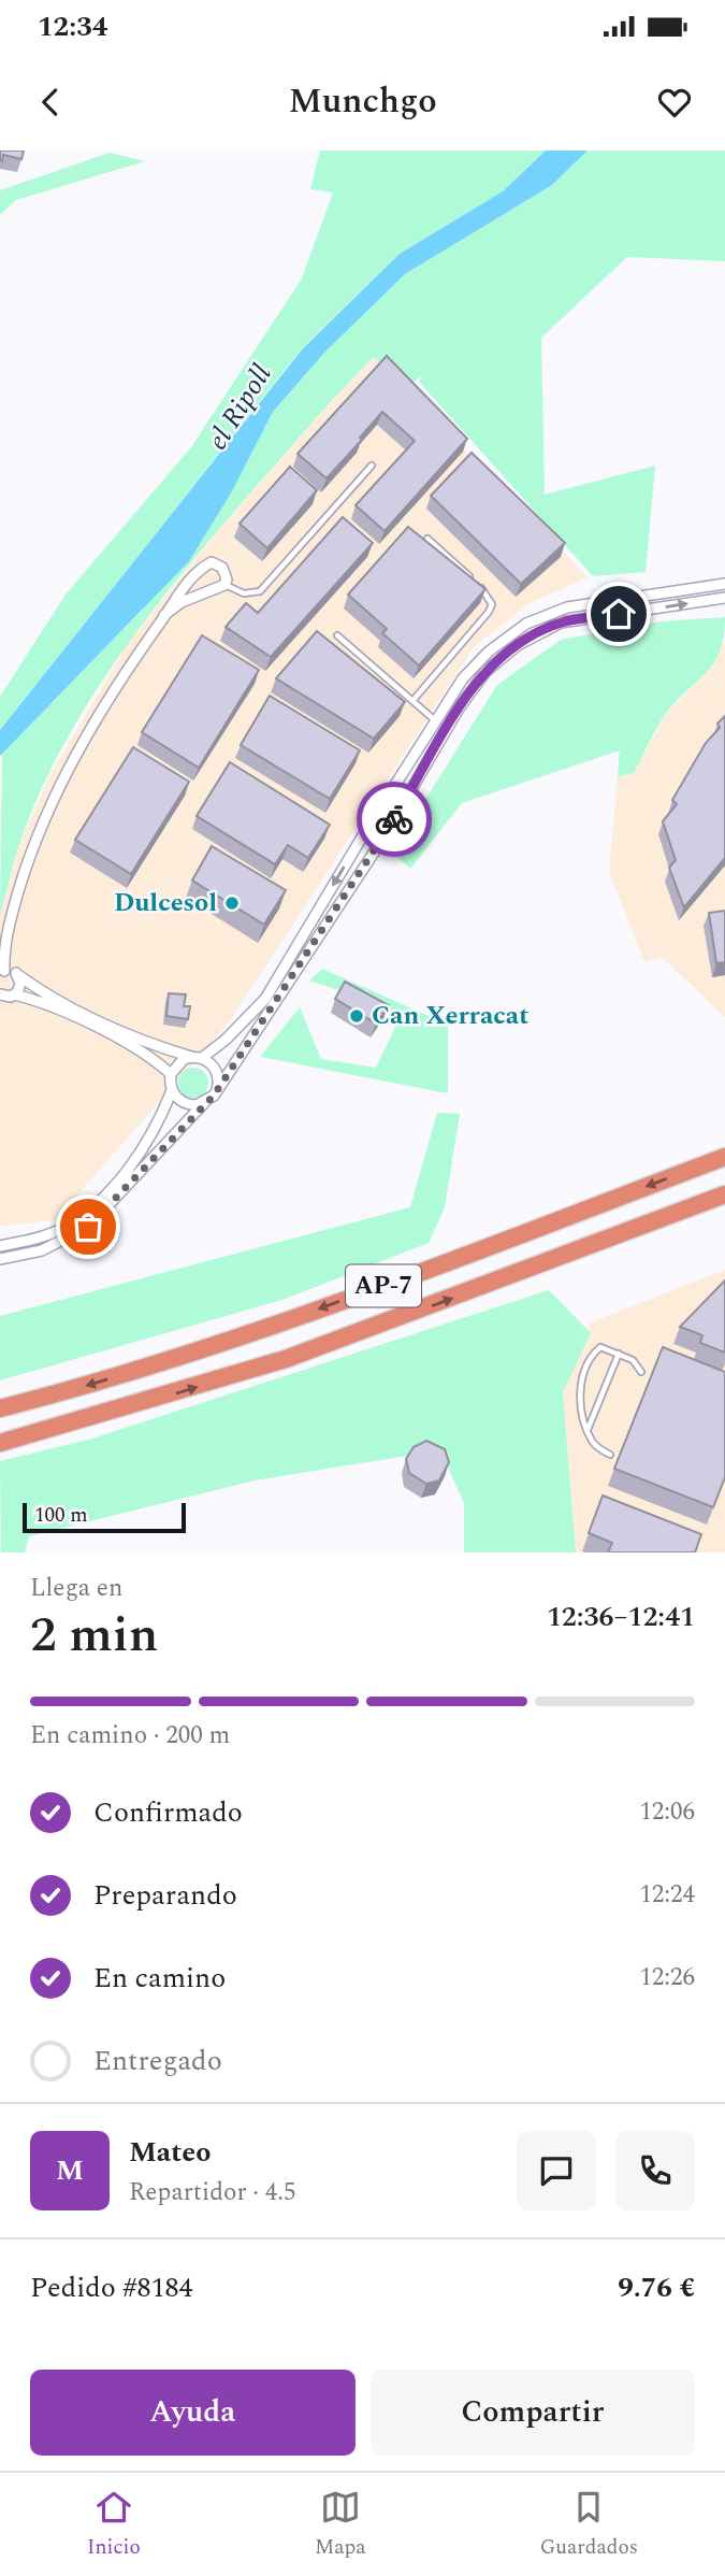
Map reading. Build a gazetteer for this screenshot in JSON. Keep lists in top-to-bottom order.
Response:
{
  "streets": {
    "highway": ["AP-7"]
  },
  "water": ["el Ripoll"],
  "places": ["Dulcesol", "Can Xerracat"],
  "scale_bar": "100 m",
  "page": {
    "status": "12:34",
    "header": "Munchgo",
    "scale": "100 m",
    "heading": ["2 min", "Llega en", "12:36–12:41"],
    "panel": [
      "Mateo",
      "Repartidor · 4.5",
      "Pedido #8184",
      "9.76 €"
    ],
    "bar": "En camino · 200 m",
    "list": [
      ["Confirmado", "12:06"],
      ["Preparando", "12:24"],
      ["En camino", "12:26"],
      "Entregado"
    ],
    "round": "M",
    "buttons": ["Ayuda", "Compartir"],
    "tabs": ["Inicio", "Mapa", "Guardados"]
  }
}
